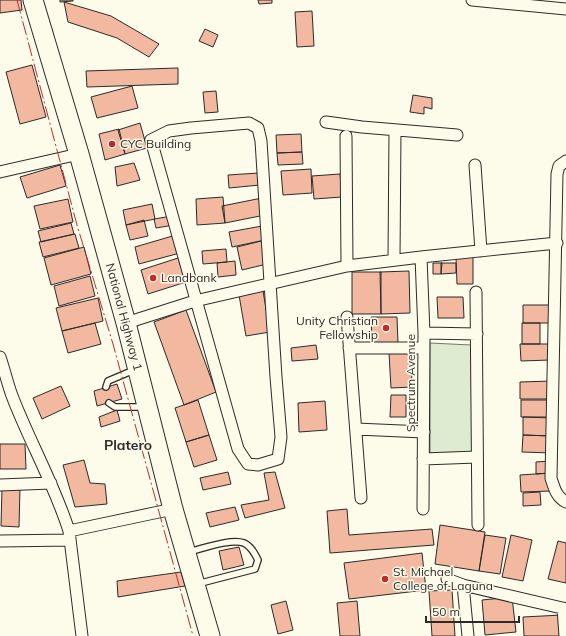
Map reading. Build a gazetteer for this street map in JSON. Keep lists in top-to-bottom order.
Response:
{
  "streets": {
    "highway": ["National Highway 1"],
    "street": ["Spectrum Avenue"]
  },
  "districts": ["Platero"],
  "places": [
    "CYC Building",
    "Landbank",
    "Unity Christian Fellowship",
    "St. Michael College of Laguna"
  ],
  "scale_bar": "50 m"
}
